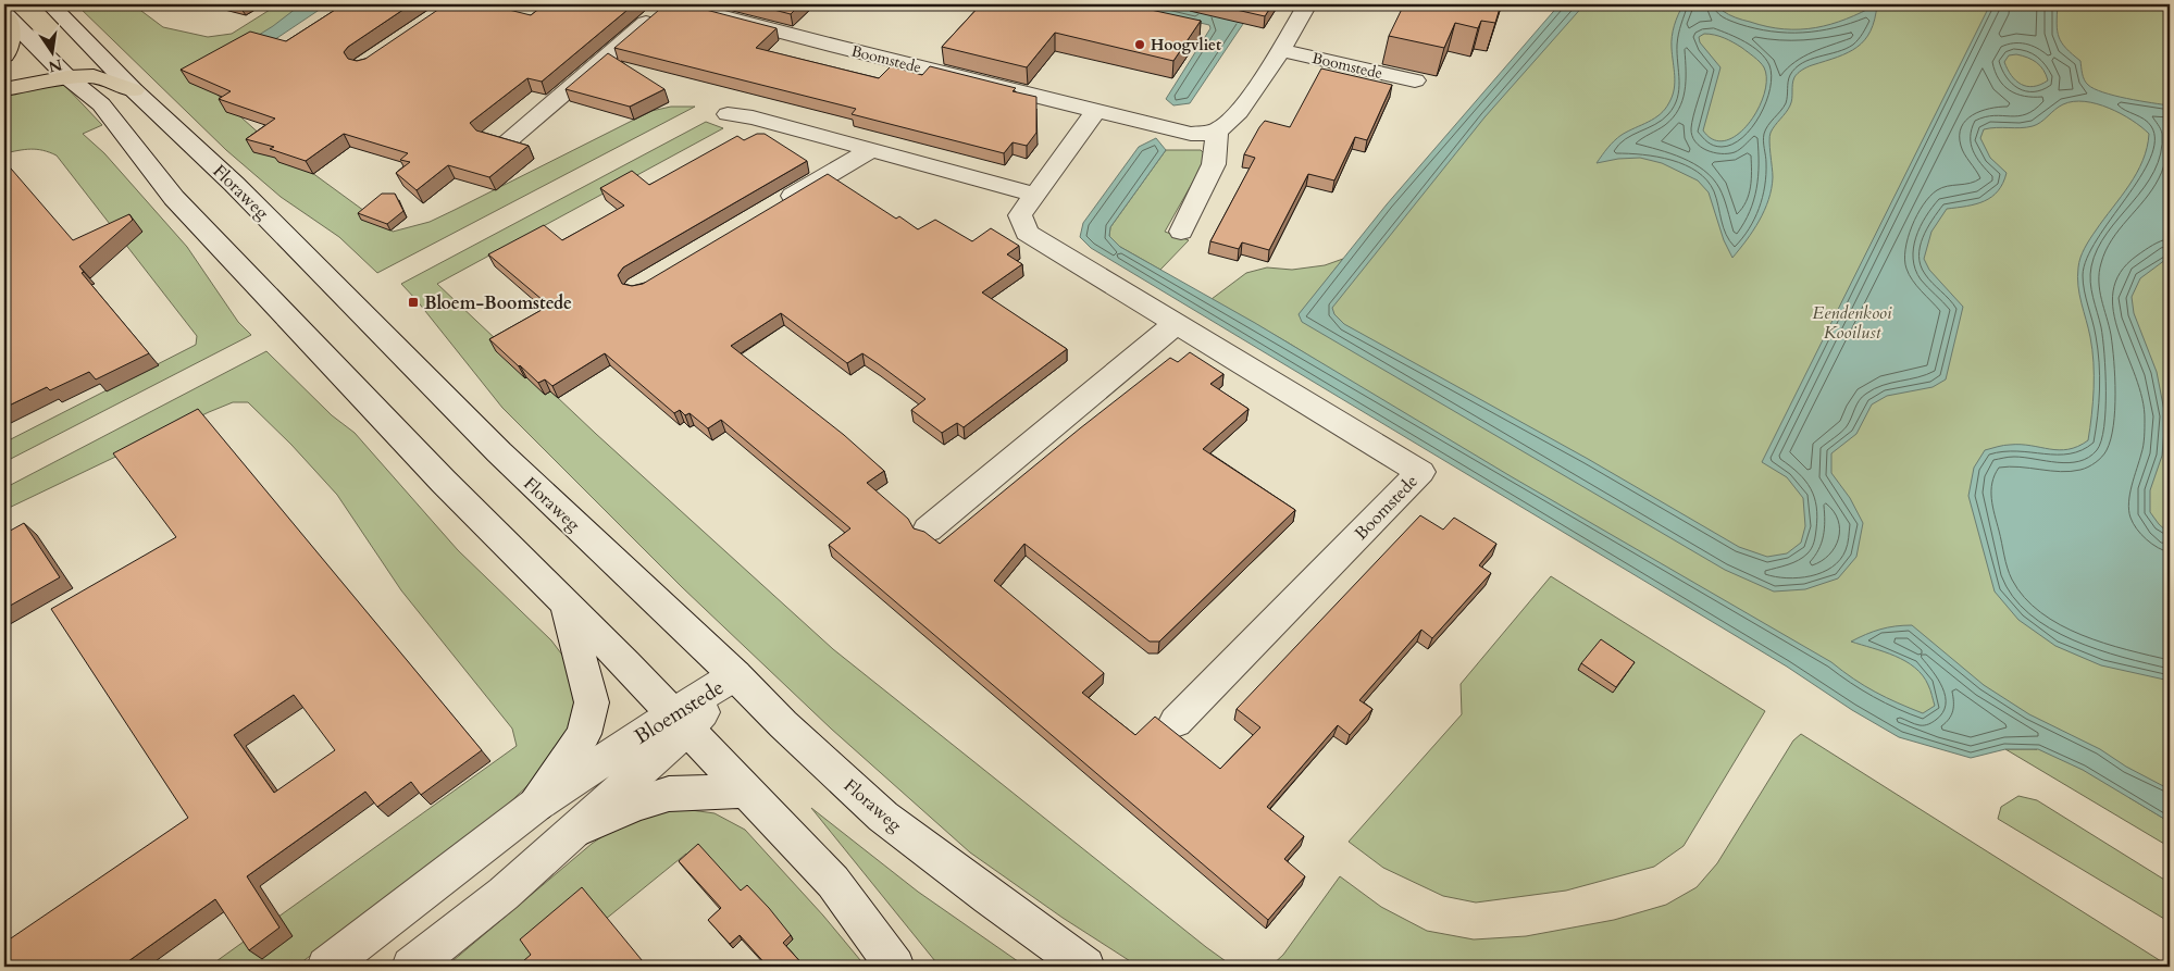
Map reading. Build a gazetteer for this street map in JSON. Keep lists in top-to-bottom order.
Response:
{
  "streets": {
    "street": ["Boomstede", "Floraweg", "Bloemstede"]
  },
  "crossings": [
    ["Floraweg", "Bloemstede"]
  ],
  "parks": ["Eendenkooi Kooilust"],
  "places": {
    "other": ["Hoogvliet"],
    "transit": ["Bloem-Boomstede"]
  },
  "north": "bottom"
}
